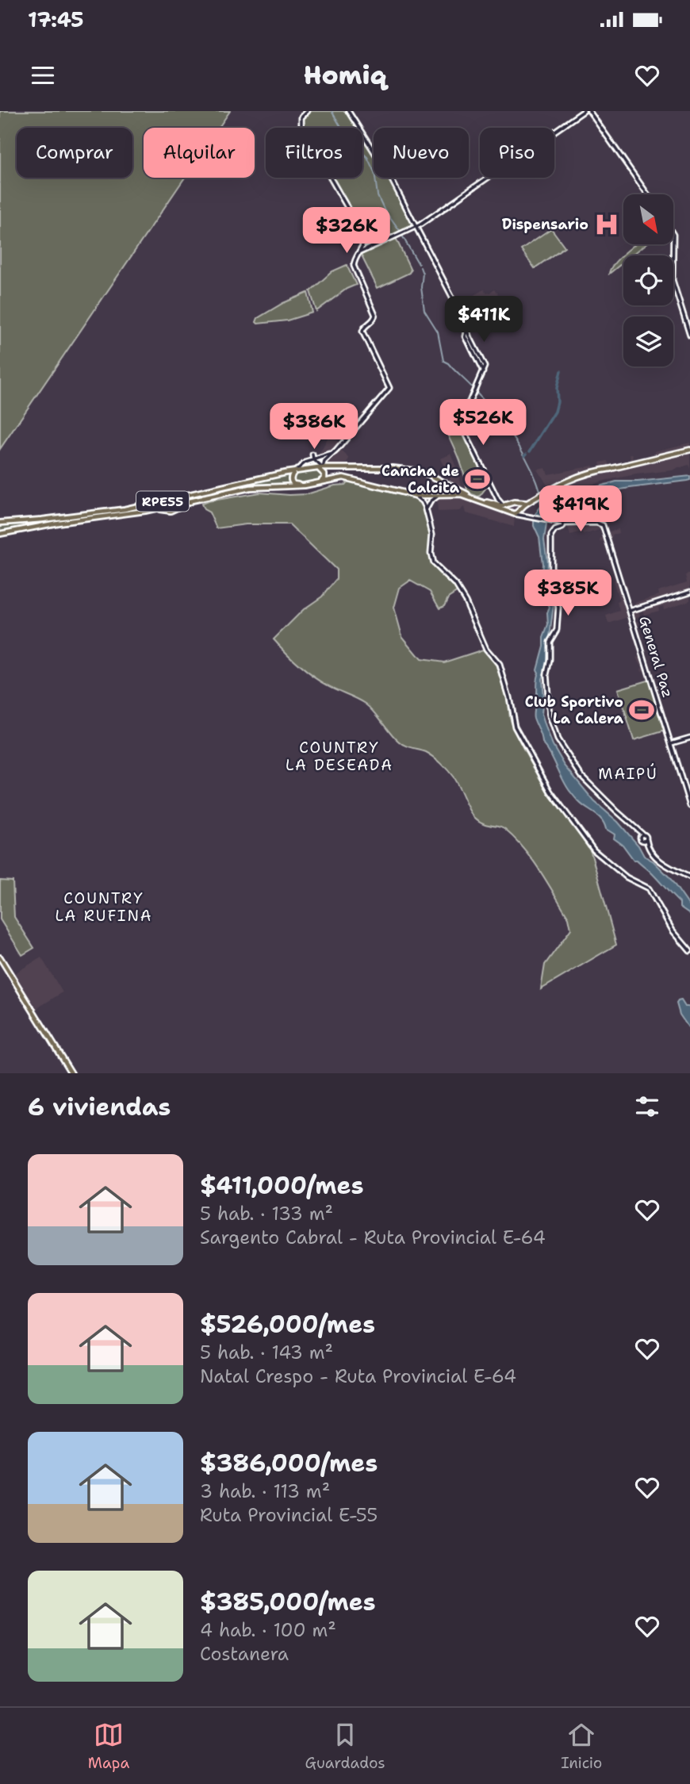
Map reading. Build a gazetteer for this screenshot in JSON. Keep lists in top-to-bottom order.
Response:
{
  "streets": {
    "main road": ["RPE55"],
    "street": ["General Paz"]
  },
  "districts": ["COUNTRY LA DESEADA", "MAIPÚ", "COUNTRY LA RUFINA"],
  "places": {
    "hospital": ["Dispensario"],
    "sports": ["Cancha de Calcita", "Club Sportivo La Calera"]
  },
  "north": "bottom right",
  "page": {
    "status": "17:45",
    "header": "Homiq",
    "chip": [
      "Comprar",
      "Alquilar",
      "Filtros",
      "Nuevo",
      "Piso"
    ],
    "price": [
      "$326K",
      "$411K",
      "$526K",
      "$386K",
      "$419K",
      "$385K"
    ],
    "heading": "6 viviendas",
    "list": [
      {
        "name": "$411,000/mes",
        "note": "5 hab. · 133 m² · Sargento Cabral - Ruta Provincial E-64"
      },
      {
        "name": "$526,000/mes",
        "note": "5 hab. · 143 m² · Natal Crespo - Ruta Provincial E-64"
      },
      {
        "name": "$386,000/mes",
        "note": "3 hab. · 113 m² · Ruta Provincial E-55"
      },
      {
        "name": "$385,000/mes",
        "note": "4 hab. · 100 m² · Costanera"
      }
    ],
    "tabs": ["Mapa", "Guardados", "Inicio"]
  }
}
